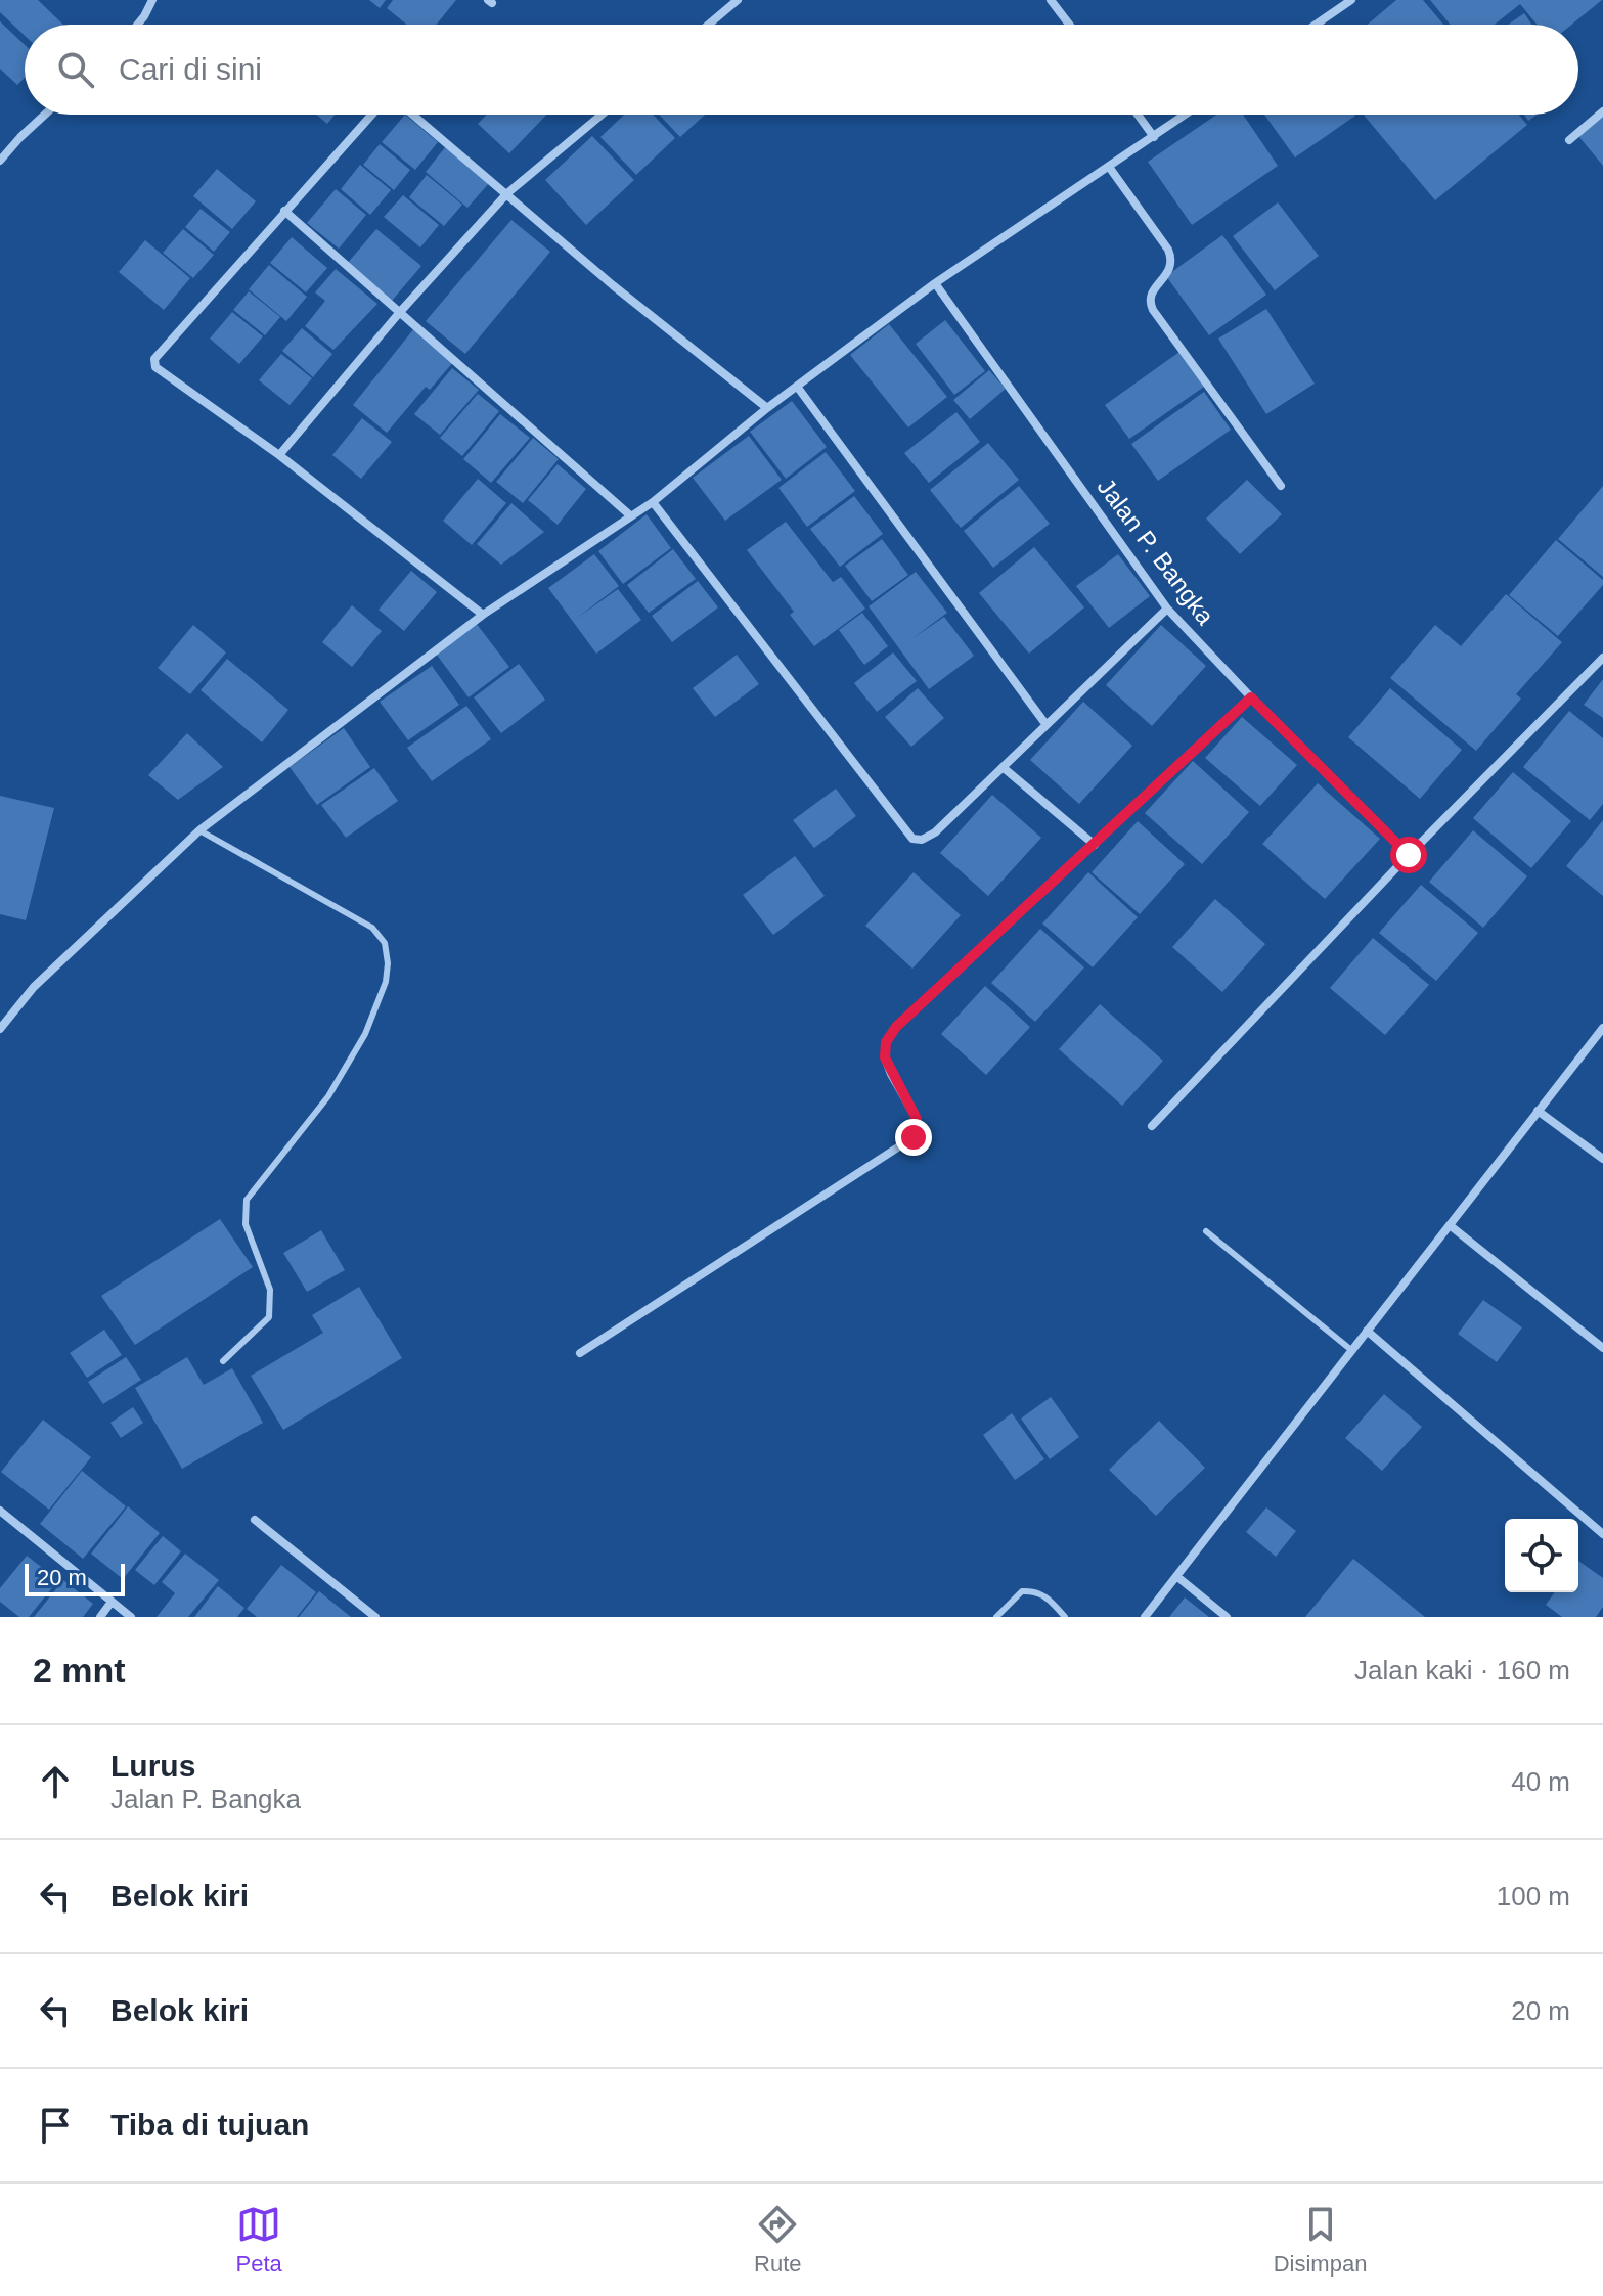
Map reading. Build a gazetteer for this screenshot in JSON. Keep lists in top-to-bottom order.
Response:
{
  "streets": {
    "street": ["Jalan P. Bangka"]
  },
  "scale_bar": "20 m",
  "page": {
    "search": "Cari di sini",
    "scale": "20 m",
    "heading": ["2 mnt", "Jalan kaki · 160 m"],
    "list": [
      ["Lurus", "Jalan P. Bangka", "40 m"],
      ["Belok kiri", "100 m"],
      ["Belok kiri", "20 m"],
      "Tiba di tujuan"
    ],
    "nav": ["Peta", "Rute", "Disimpan"]
  }
}
